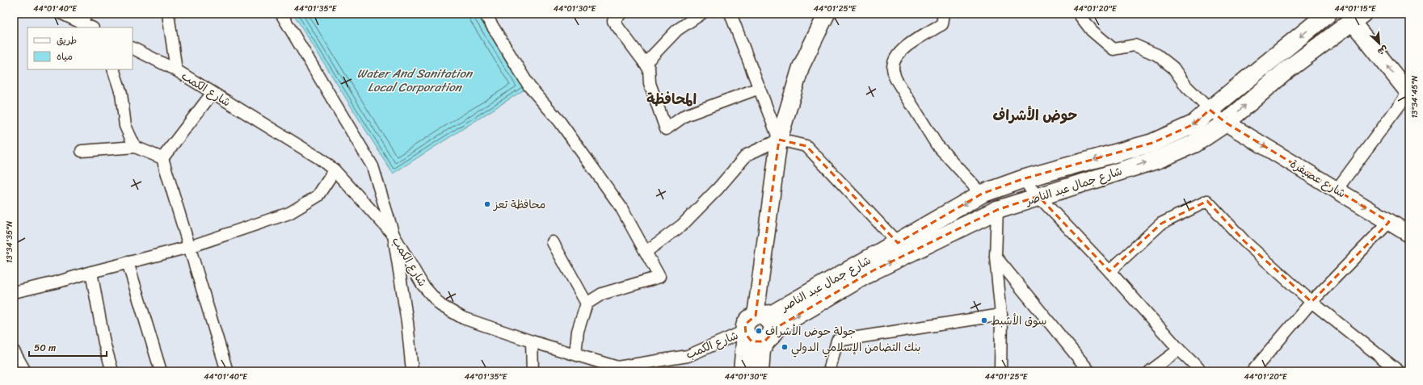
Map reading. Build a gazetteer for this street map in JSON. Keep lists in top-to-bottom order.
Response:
{
  "streets": {
    "main road": ["شارع عصيفرة", "شارع جمال عبد الناصر"],
    "street": ["شارع الكمب"]
  },
  "crossings": [
    ["شارع الكمب", "شارع جمال عبد الناصر"],
    ["شارع عصيفرة", "شارع جمال عبد الناصر"]
  ],
  "districts": ["المحافظة", "حوض الأشراف"],
  "water": ["Water And Sanitation Local Corporation"],
  "places": [
    "محافظة تعز",
    "سوق الأشبط",
    "جولة حوض الأشراف",
    "بنك التضامن الإسلامي الدولي"
  ],
  "legend": ["طريق", "مياه"],
  "scale_bar": "50 m",
  "north": "bottom right",
  "coordinates": [
    "44°01'40\"E",
    "44°01'35\"E",
    "44°01'30\"E",
    "44°01'25\"E",
    "44°01'20\"E",
    "44°01'15\"E",
    "13°34'45\"N",
    "13°34'35\"N"
  ]
}
